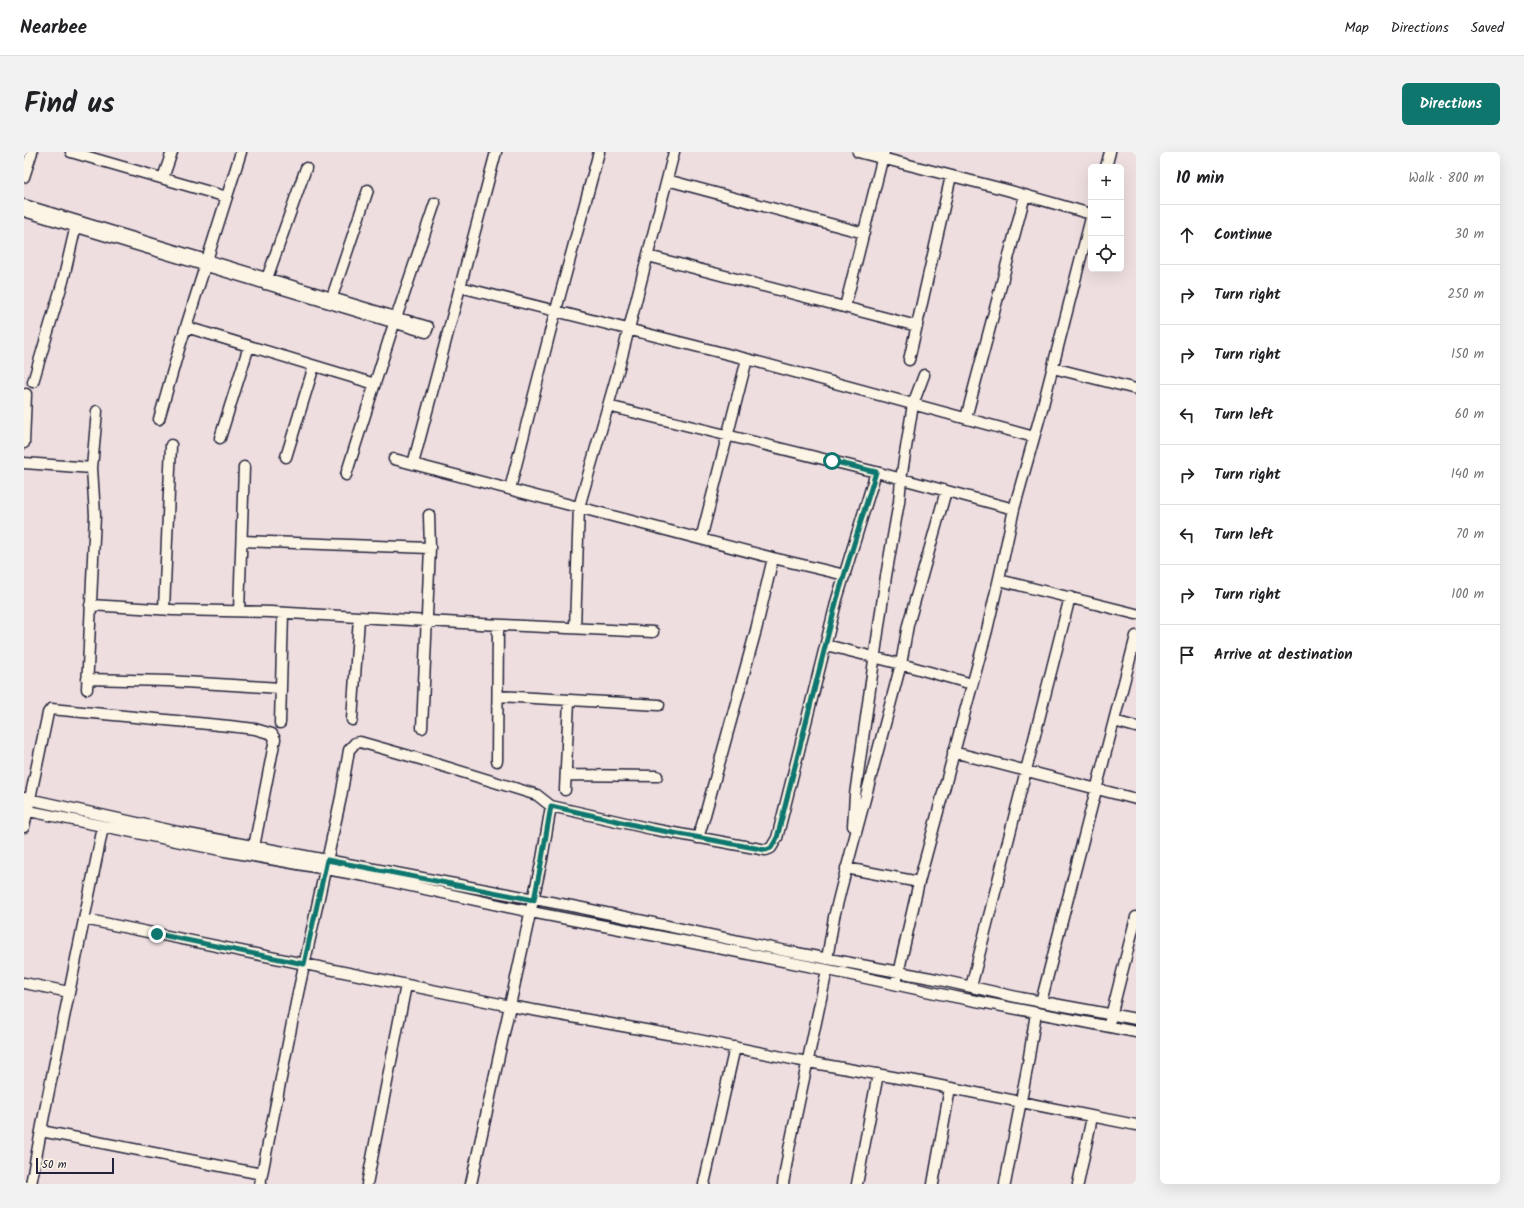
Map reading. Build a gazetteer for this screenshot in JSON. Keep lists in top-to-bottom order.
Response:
{
  "scale_bar": "50 m",
  "page": {
    "header": "Nearbee",
    "nav": ["Map", "Directions", "Saved"],
    "title": "Find us",
    "buttons": "Directions",
    "heading": ["10 min", "Walk · 800 m"],
    "map_buttons": ["+", "−"],
    "list": [
      ["Continue", "30 m"],
      ["Turn right", "250 m"],
      ["Turn right", "150 m"],
      ["Turn left", "60 m"],
      ["Turn right", "140 m"],
      ["Turn left", "70 m"],
      ["Turn right", "100 m"],
      "Arrive at destination"
    ],
    "scale": "50 m"
  }
}
